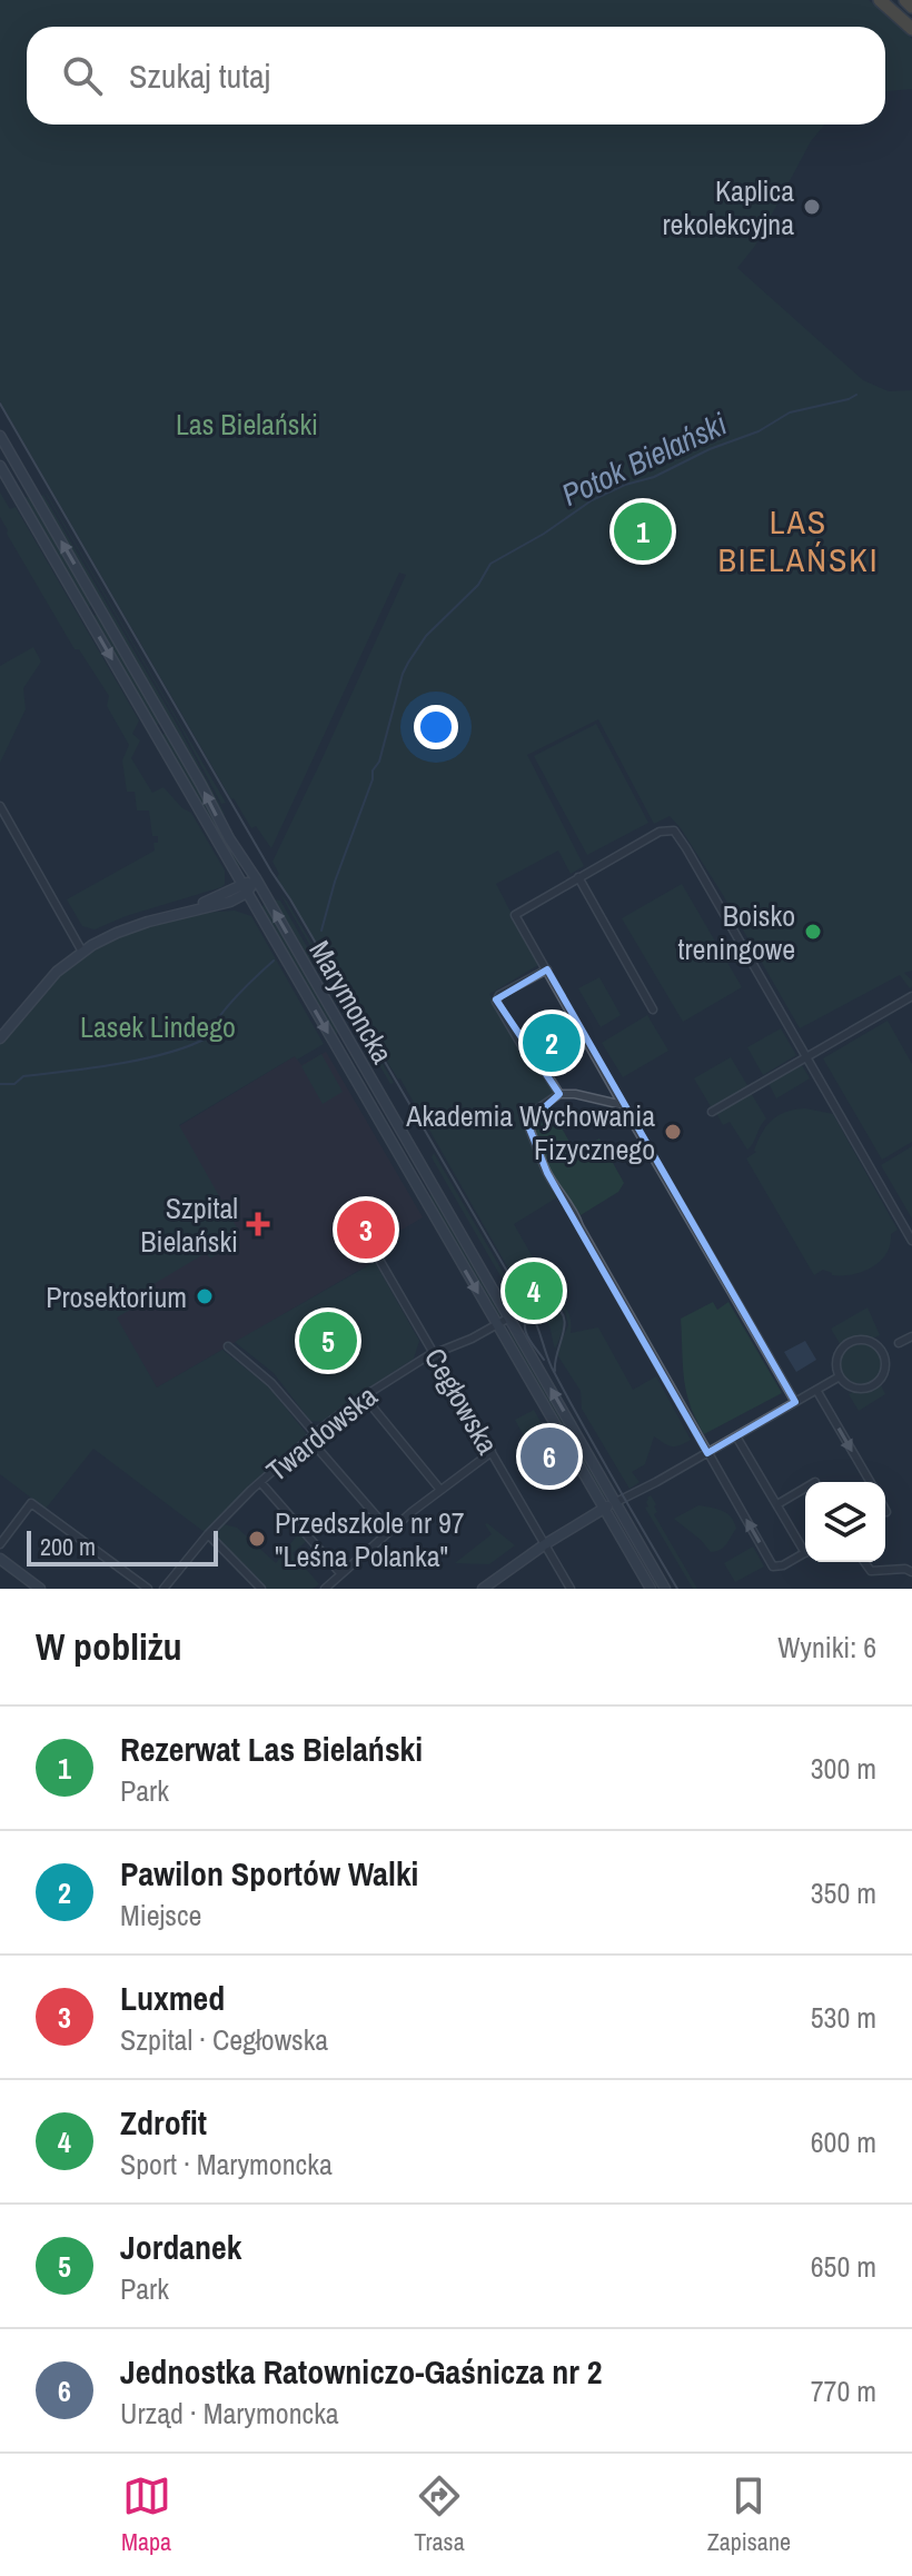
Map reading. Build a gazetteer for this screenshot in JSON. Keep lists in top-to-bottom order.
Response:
{
  "streets": {
    "main road": ["Marymoncka"],
    "street": ["Cegłowska", "Twardowska"]
  },
  "crossings": [
    ["Marymoncka", "Twardowska"],
    ["Cegłowska", "Twardowska"]
  ],
  "districts": ["LAS BIELAŃSKI"],
  "water": ["Potok Bielański"],
  "parks": ["Las Bielański", "Lasek Lindego"],
  "places": {
    "other": [
      "Kaplica rekolekcyjna",
      "Boisko treningowe",
      "Akademia Wychowania Fizycznego",
      "Prosektorium",
      "Przedszkole nr 97 \"Leśna Polanka\""
    ],
    "health": ["Szpital Bielański"]
  },
  "scale_bar": "200 m",
  "page": {
    "search": "Szukaj tutaj",
    "pins": [
      "1",
      "2",
      "3",
      "4",
      "5",
      "6"
    ],
    "scale": "200 m",
    "heading": ["W pobliżu", "Wyniki: 6"],
    "list": [
      {
        "mark": "1",
        "name": "Rezerwat Las Bielański",
        "note": "Park",
        "value": "300 m"
      },
      {
        "mark": "2",
        "name": "Pawilon Sportów Walki",
        "note": "Miejsce",
        "value": "350 m"
      },
      {
        "mark": "3",
        "name": "Luxmed",
        "note": "Szpital · Cegłowska",
        "value": "530 m"
      },
      {
        "mark": "4",
        "name": "Zdrofit",
        "note": "Sport · Marymoncka",
        "value": "600 m"
      },
      {
        "mark": "5",
        "name": "Jordanek",
        "note": "Park",
        "value": "650 m"
      },
      {
        "mark": "6",
        "name": "Jednostka Ratowniczo-Gaśnicza nr 2",
        "note": "Urząd · Marymoncka",
        "value": "770 m"
      }
    ],
    "nav": ["Mapa", "Trasa", "Zapisane"]
  }
}
